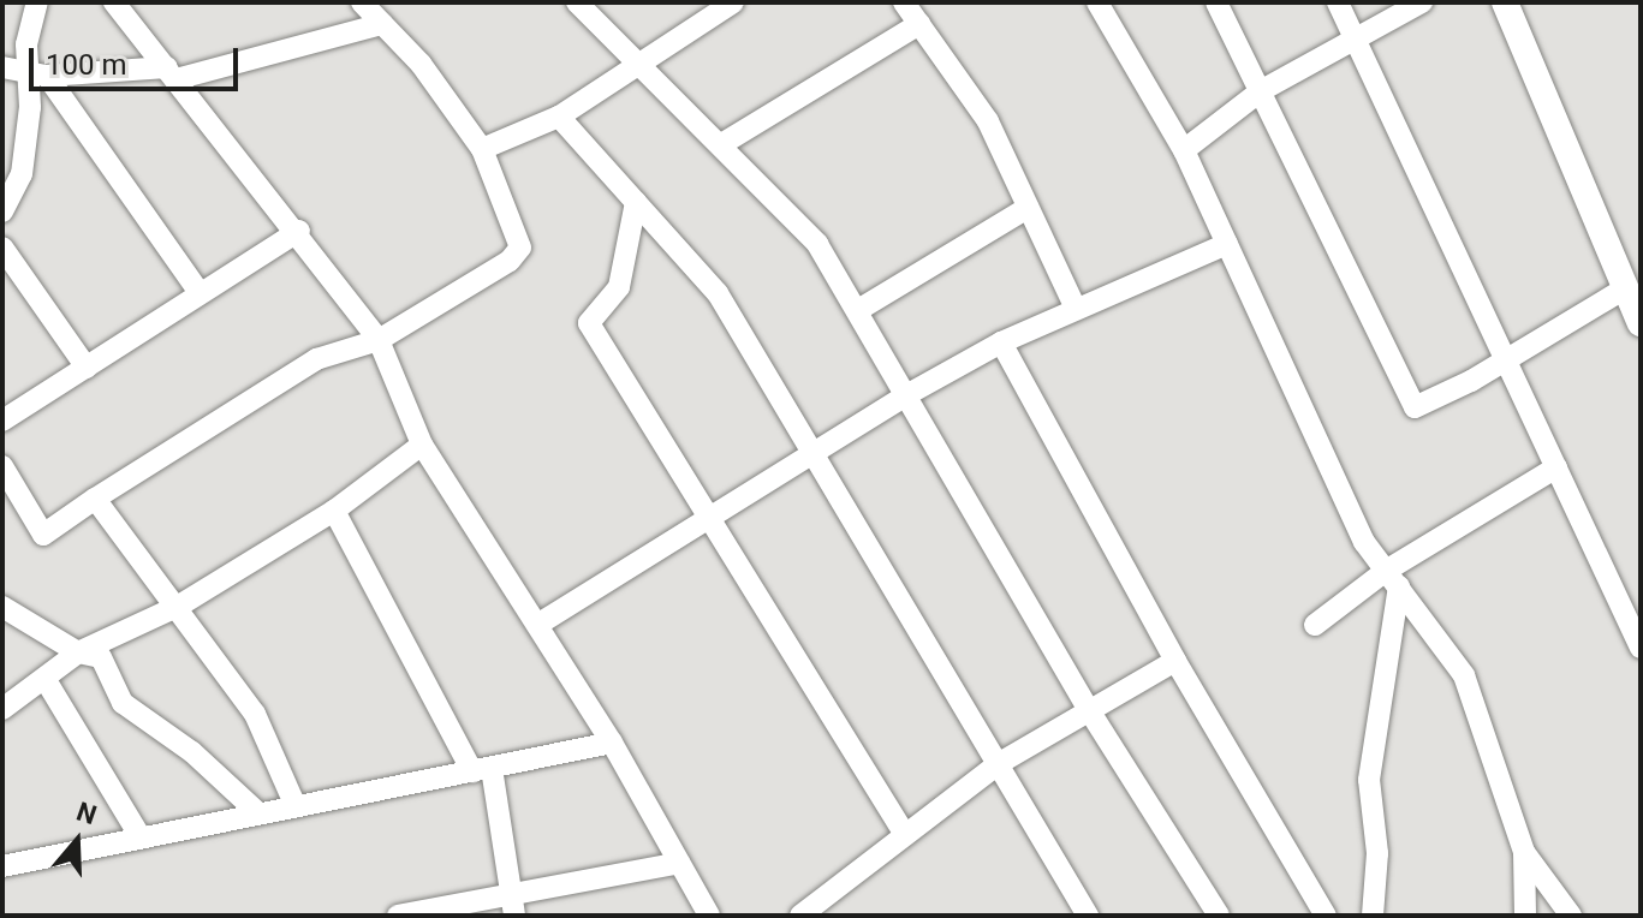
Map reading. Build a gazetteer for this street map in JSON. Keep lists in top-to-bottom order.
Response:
{
  "scale_bar": "100 m",
  "north": "top"
}
